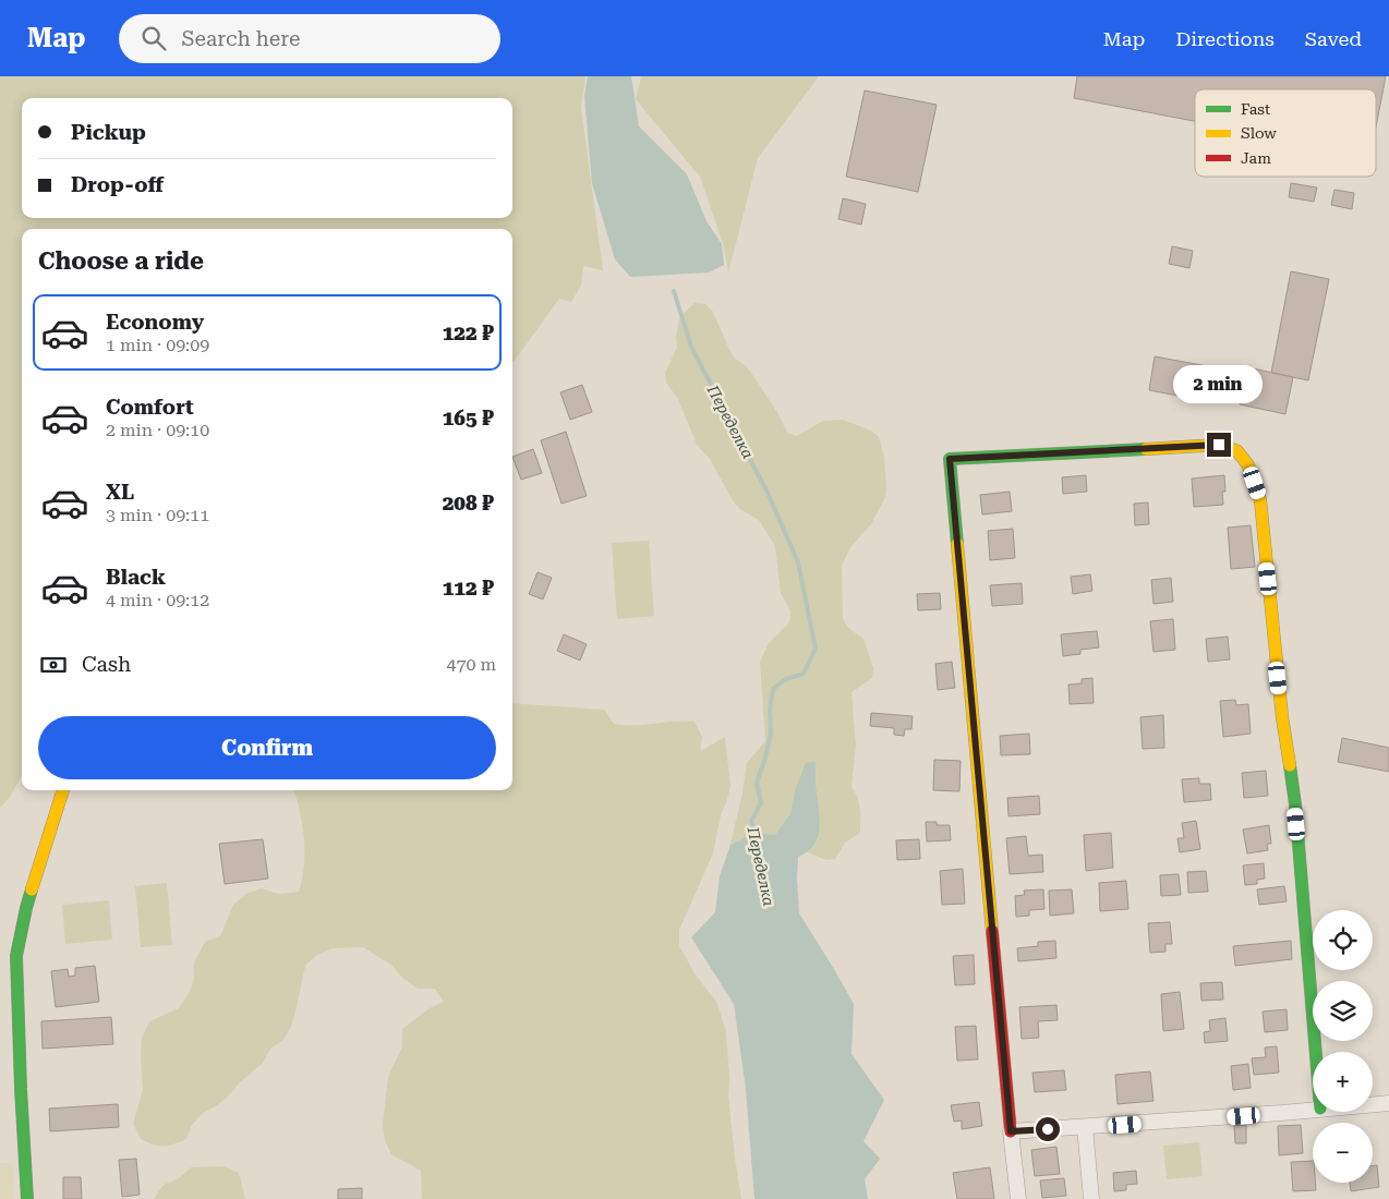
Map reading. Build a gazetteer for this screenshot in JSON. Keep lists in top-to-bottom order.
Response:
{
  "water": ["Переделка"],
  "legend": ["Fast", "Slow", "Jam"],
  "page": {
    "header": "Map",
    "search": "Search here",
    "nav": ["Map", "Directions", "Saved"],
    "banner": ["Pickup", "Drop-off"],
    "heading": "Choose a ride",
    "list": [
      {
        "name": "Economy",
        "note": "1 min · 09:09",
        "value": "122 ₽"
      },
      {
        "name": "Comfort",
        "note": "2 min · 09:10",
        "value": "165 ₽"
      },
      {
        "name": "XL",
        "note": "3 min · 09:11",
        "value": "208 ₽"
      },
      {
        "name": "Black",
        "note": "4 min · 09:12",
        "value": "112 ₽"
      }
    ],
    "bubble": "2 min",
    "pay": ["Cash", "470 m"],
    "buttons": "Confirm",
    "map_buttons": ["+", "−"]
  }
}
